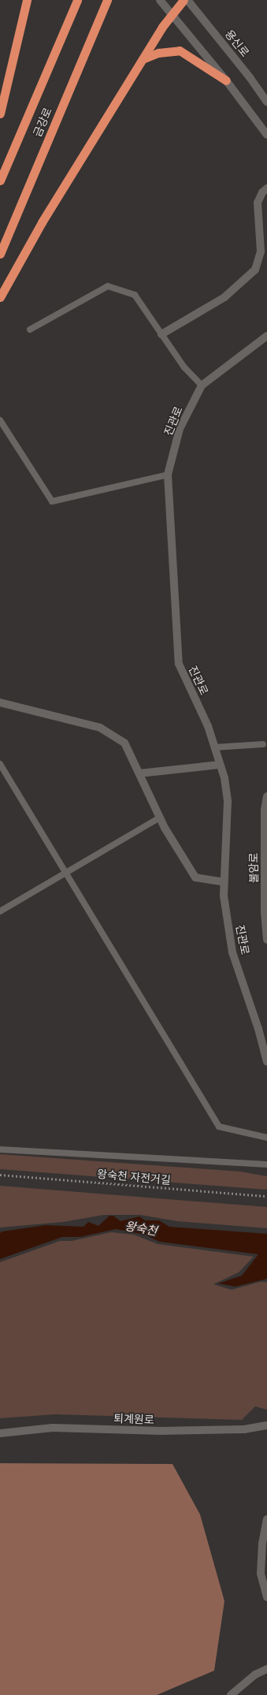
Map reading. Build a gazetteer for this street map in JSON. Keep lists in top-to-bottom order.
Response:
{
  "streets": {
    "highway": ["금강로"],
    "street": [
      "용신로",
      "진관로",
      "불암로",
      "퇴계원로"
    ],
    "path": ["왕숙천 자전거길"]
  },
  "water": ["왕숙천"]
}
